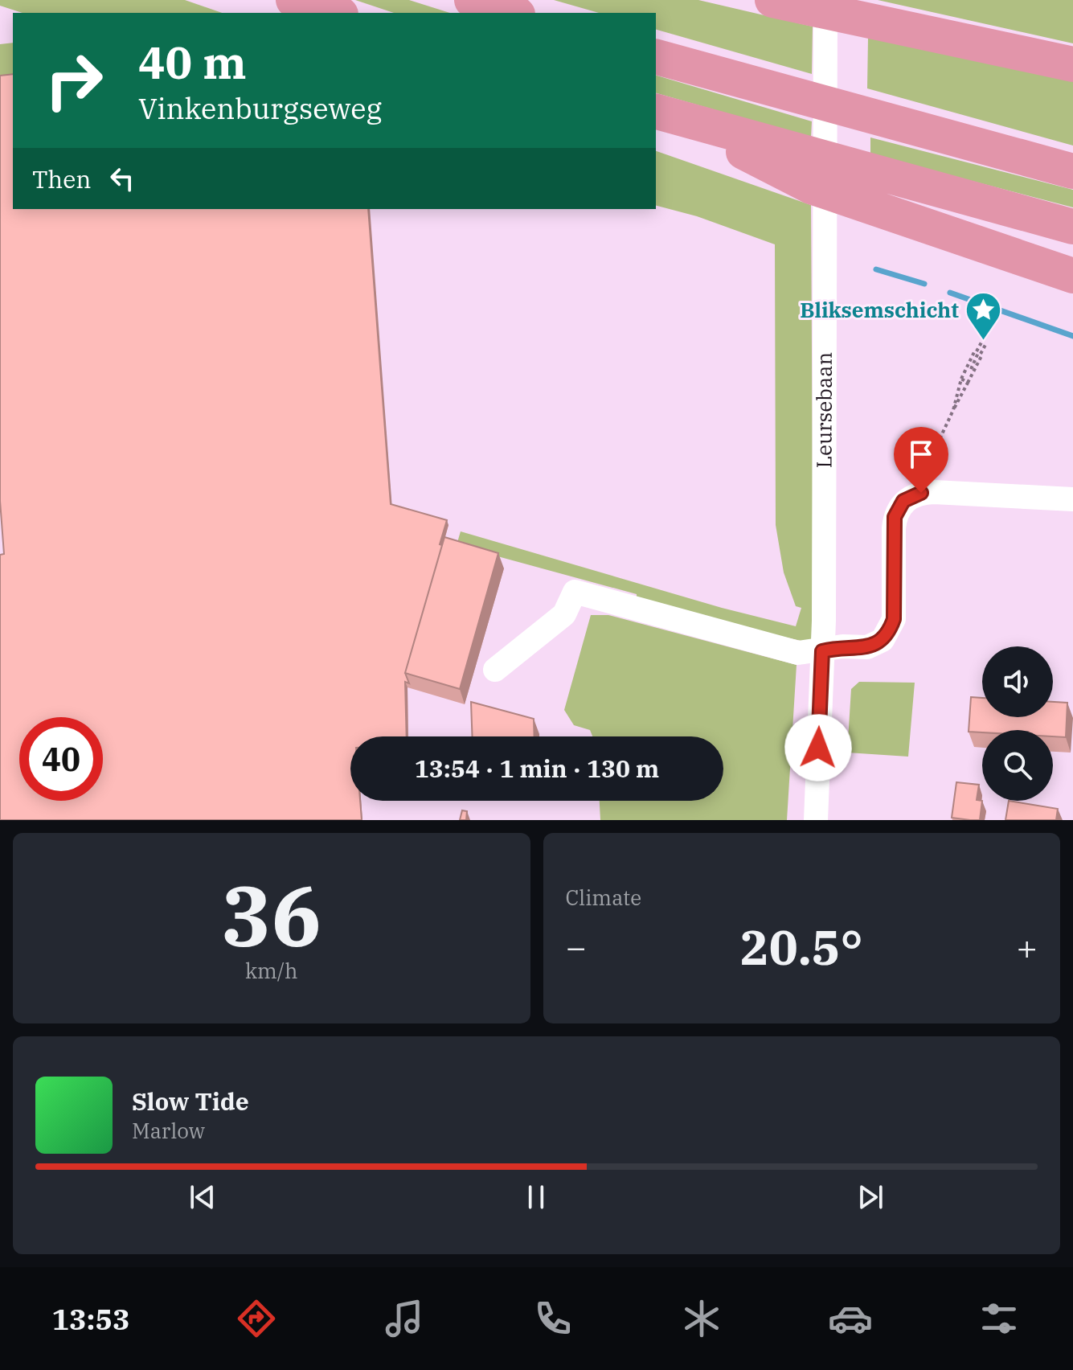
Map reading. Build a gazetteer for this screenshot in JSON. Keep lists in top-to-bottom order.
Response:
{
  "streets": {
    "street": ["Leursebaan"]
  },
  "places": {
    "place": ["Bliksemschicht"]
  },
  "page": {
    "turn": ["40 m", "Vinkenburgseweg"],
    "then": "Then",
    "limit": "40",
    "trip": "13:54 · 1 min · 130 m",
    "tile": [
      ["36", "km/h"],
      "Climate"
    ],
    "heat": ["−", "20.5°", "+"],
    "song": ["Slow Tide", "Marlow"],
    "tabs": "13:53"
  }
}
